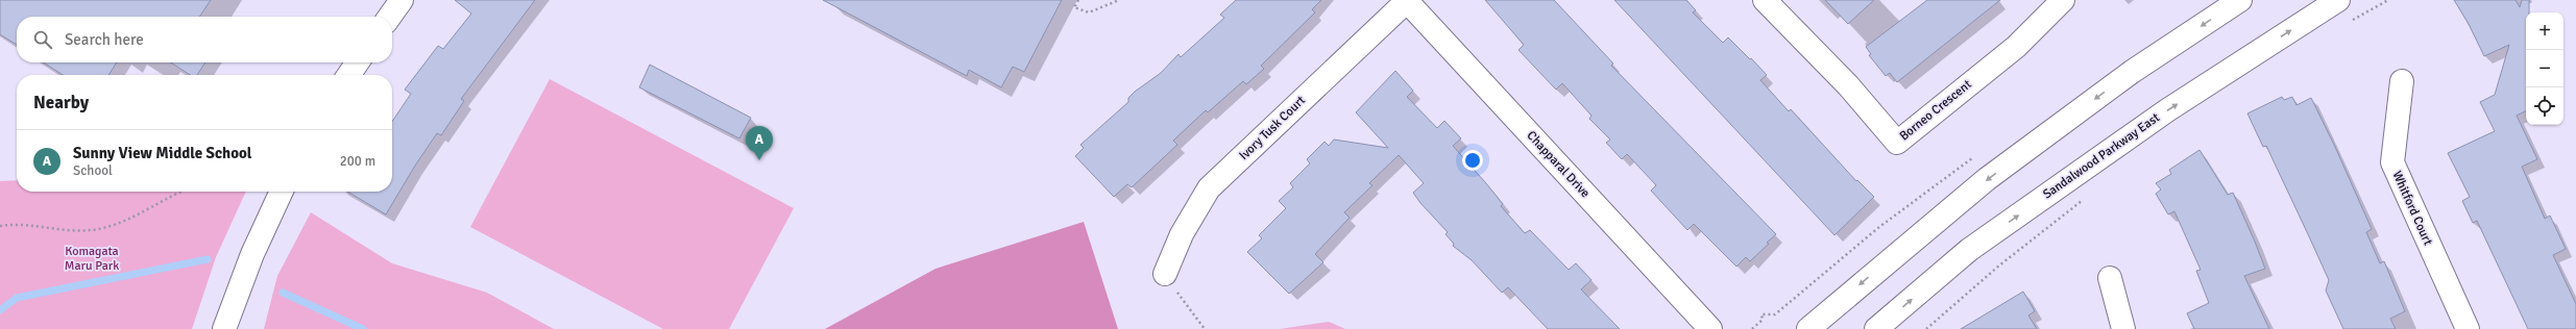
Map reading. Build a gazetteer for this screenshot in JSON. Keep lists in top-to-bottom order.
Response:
{
  "streets": {
    "street": [
      "Borneo Crescent",
      "Ivory Tusk Court",
      "Sandalwood Parkway East",
      "Chapparal Drive",
      "Whitford Court"
    ]
  },
  "crossings": [
    ["Ivory Tusk Court", "Chapparal Drive"]
  ],
  "parks": ["Komagata Maru Park"],
  "page": {
    "map_buttons": ["+", "−"],
    "search": "Search here",
    "heading": "Nearby",
    "pins": "A",
    "list": [
      {
        "mark": "A",
        "name": "Sunny View Middle School",
        "note": "School",
        "value": "200 m"
      }
    ]
  }
}
